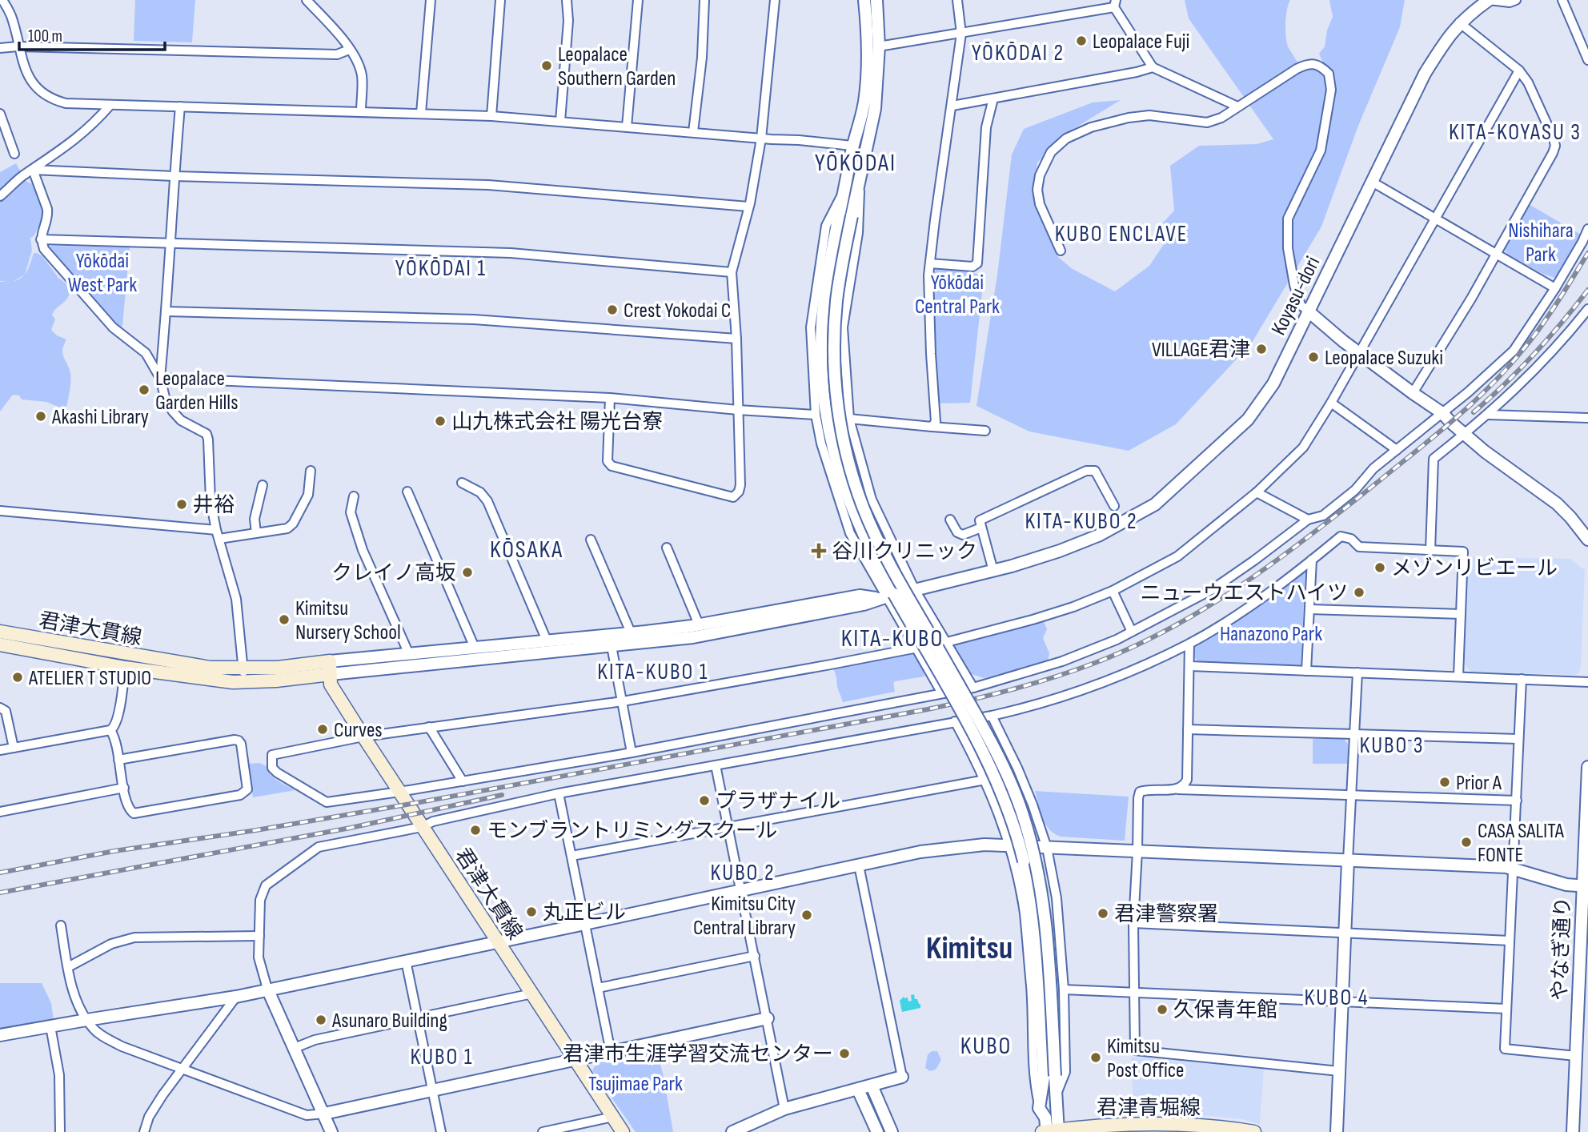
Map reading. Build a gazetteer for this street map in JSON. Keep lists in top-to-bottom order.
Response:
{
  "streets": {
    "main road": ["君津大貫線", "君津青堀線"],
    "street": ["Koyasu-dori", "やなぎ通り"]
  },
  "districts": [
    "YŌKŌDAI 2",
    "KITA-KOYASU 3",
    "YŌKŌDAI",
    "KUBO ENCLAVE",
    "YŌKŌDAI 1",
    "KITA-KUBO 2",
    "KŌSAKA",
    "KITA-KUBO",
    "KITA-KUBO 1",
    "KUBO 3",
    "KUBO 2",
    "Kimitsu",
    "KUBO 4",
    "KUBO",
    "KUBO 1"
  ],
  "parks": [
    "Nishihara Park",
    "Yōkōdai West Park",
    "Yōkōdai Central Park",
    "Hanazono Park",
    "Tsujimae Park"
  ],
  "places": {
    "other": [
      "Leopalace Fuji",
      "Leopalace Southern Garden",
      "Crest Yokodai C",
      "VILLAGE君津",
      "Leopalace Suzuki",
      "Leopalace Garden Hills",
      "Akashi Library",
      "山九株式会社 陽光台寮",
      "井裕",
      "メゾンリビエール",
      "クレイノ高坂",
      "ニューウエストハイツ",
      "Kimitsu Nursery School",
      "ATELIER T STUDIO",
      "Curves",
      "Prior A",
      "プラザナイル",
      "モンブラントリミングスクール",
      "CASA SALITA FONTE",
      "丸正ビル",
      "君津警察署",
      "Kimitsu City Central Library",
      "久保青年館",
      "Asunaro Building",
      "君津市生涯学習交流センター",
      "Kimitsu Post Office"
    ],
    "health": ["谷川クリニック"]
  },
  "scale_bar": "100 m"
}
